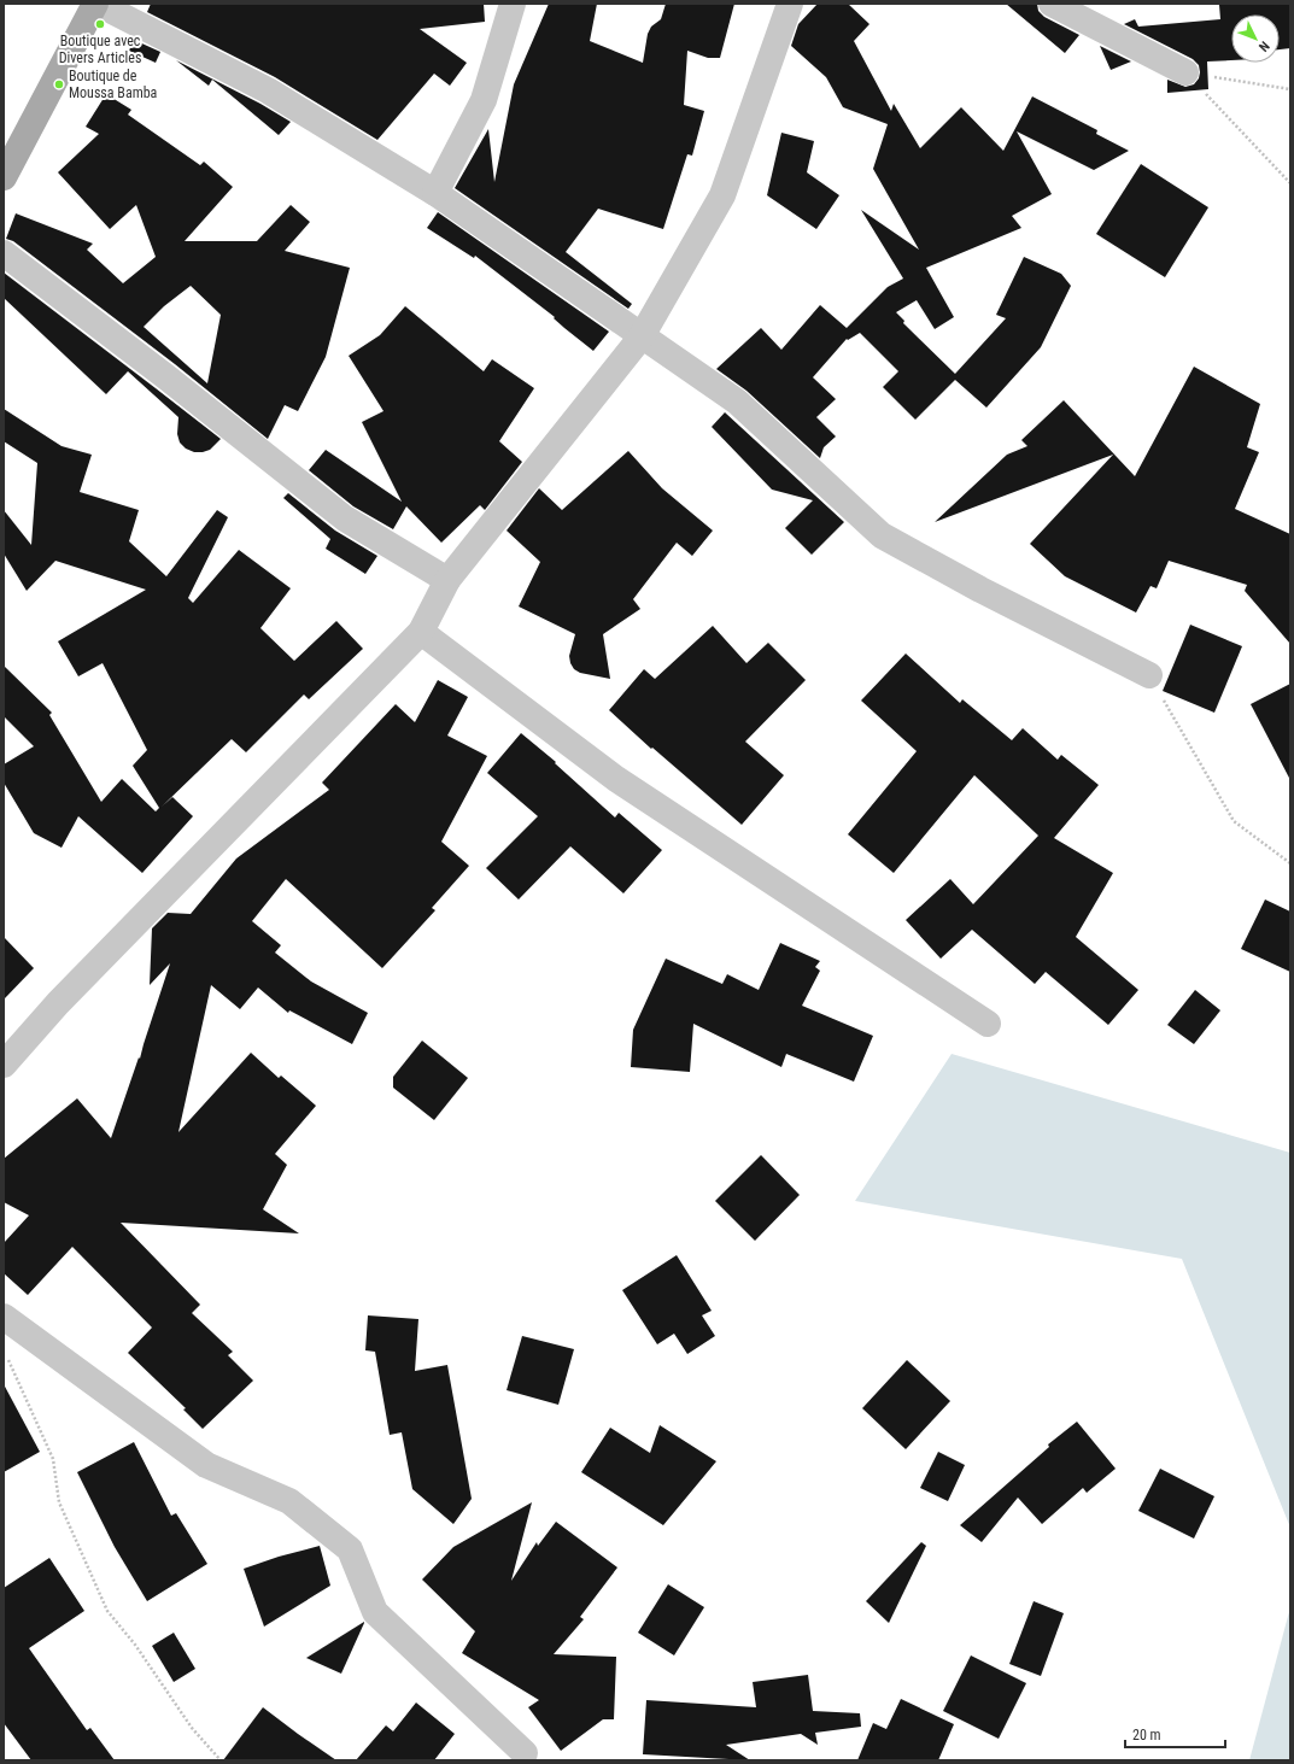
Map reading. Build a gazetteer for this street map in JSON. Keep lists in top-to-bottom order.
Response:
{
  "places": ["Boutique avec Divers Articles", "Boutique de Moussa Bamba"],
  "scale_bar": "20 m",
  "north": "bottom right"
}
